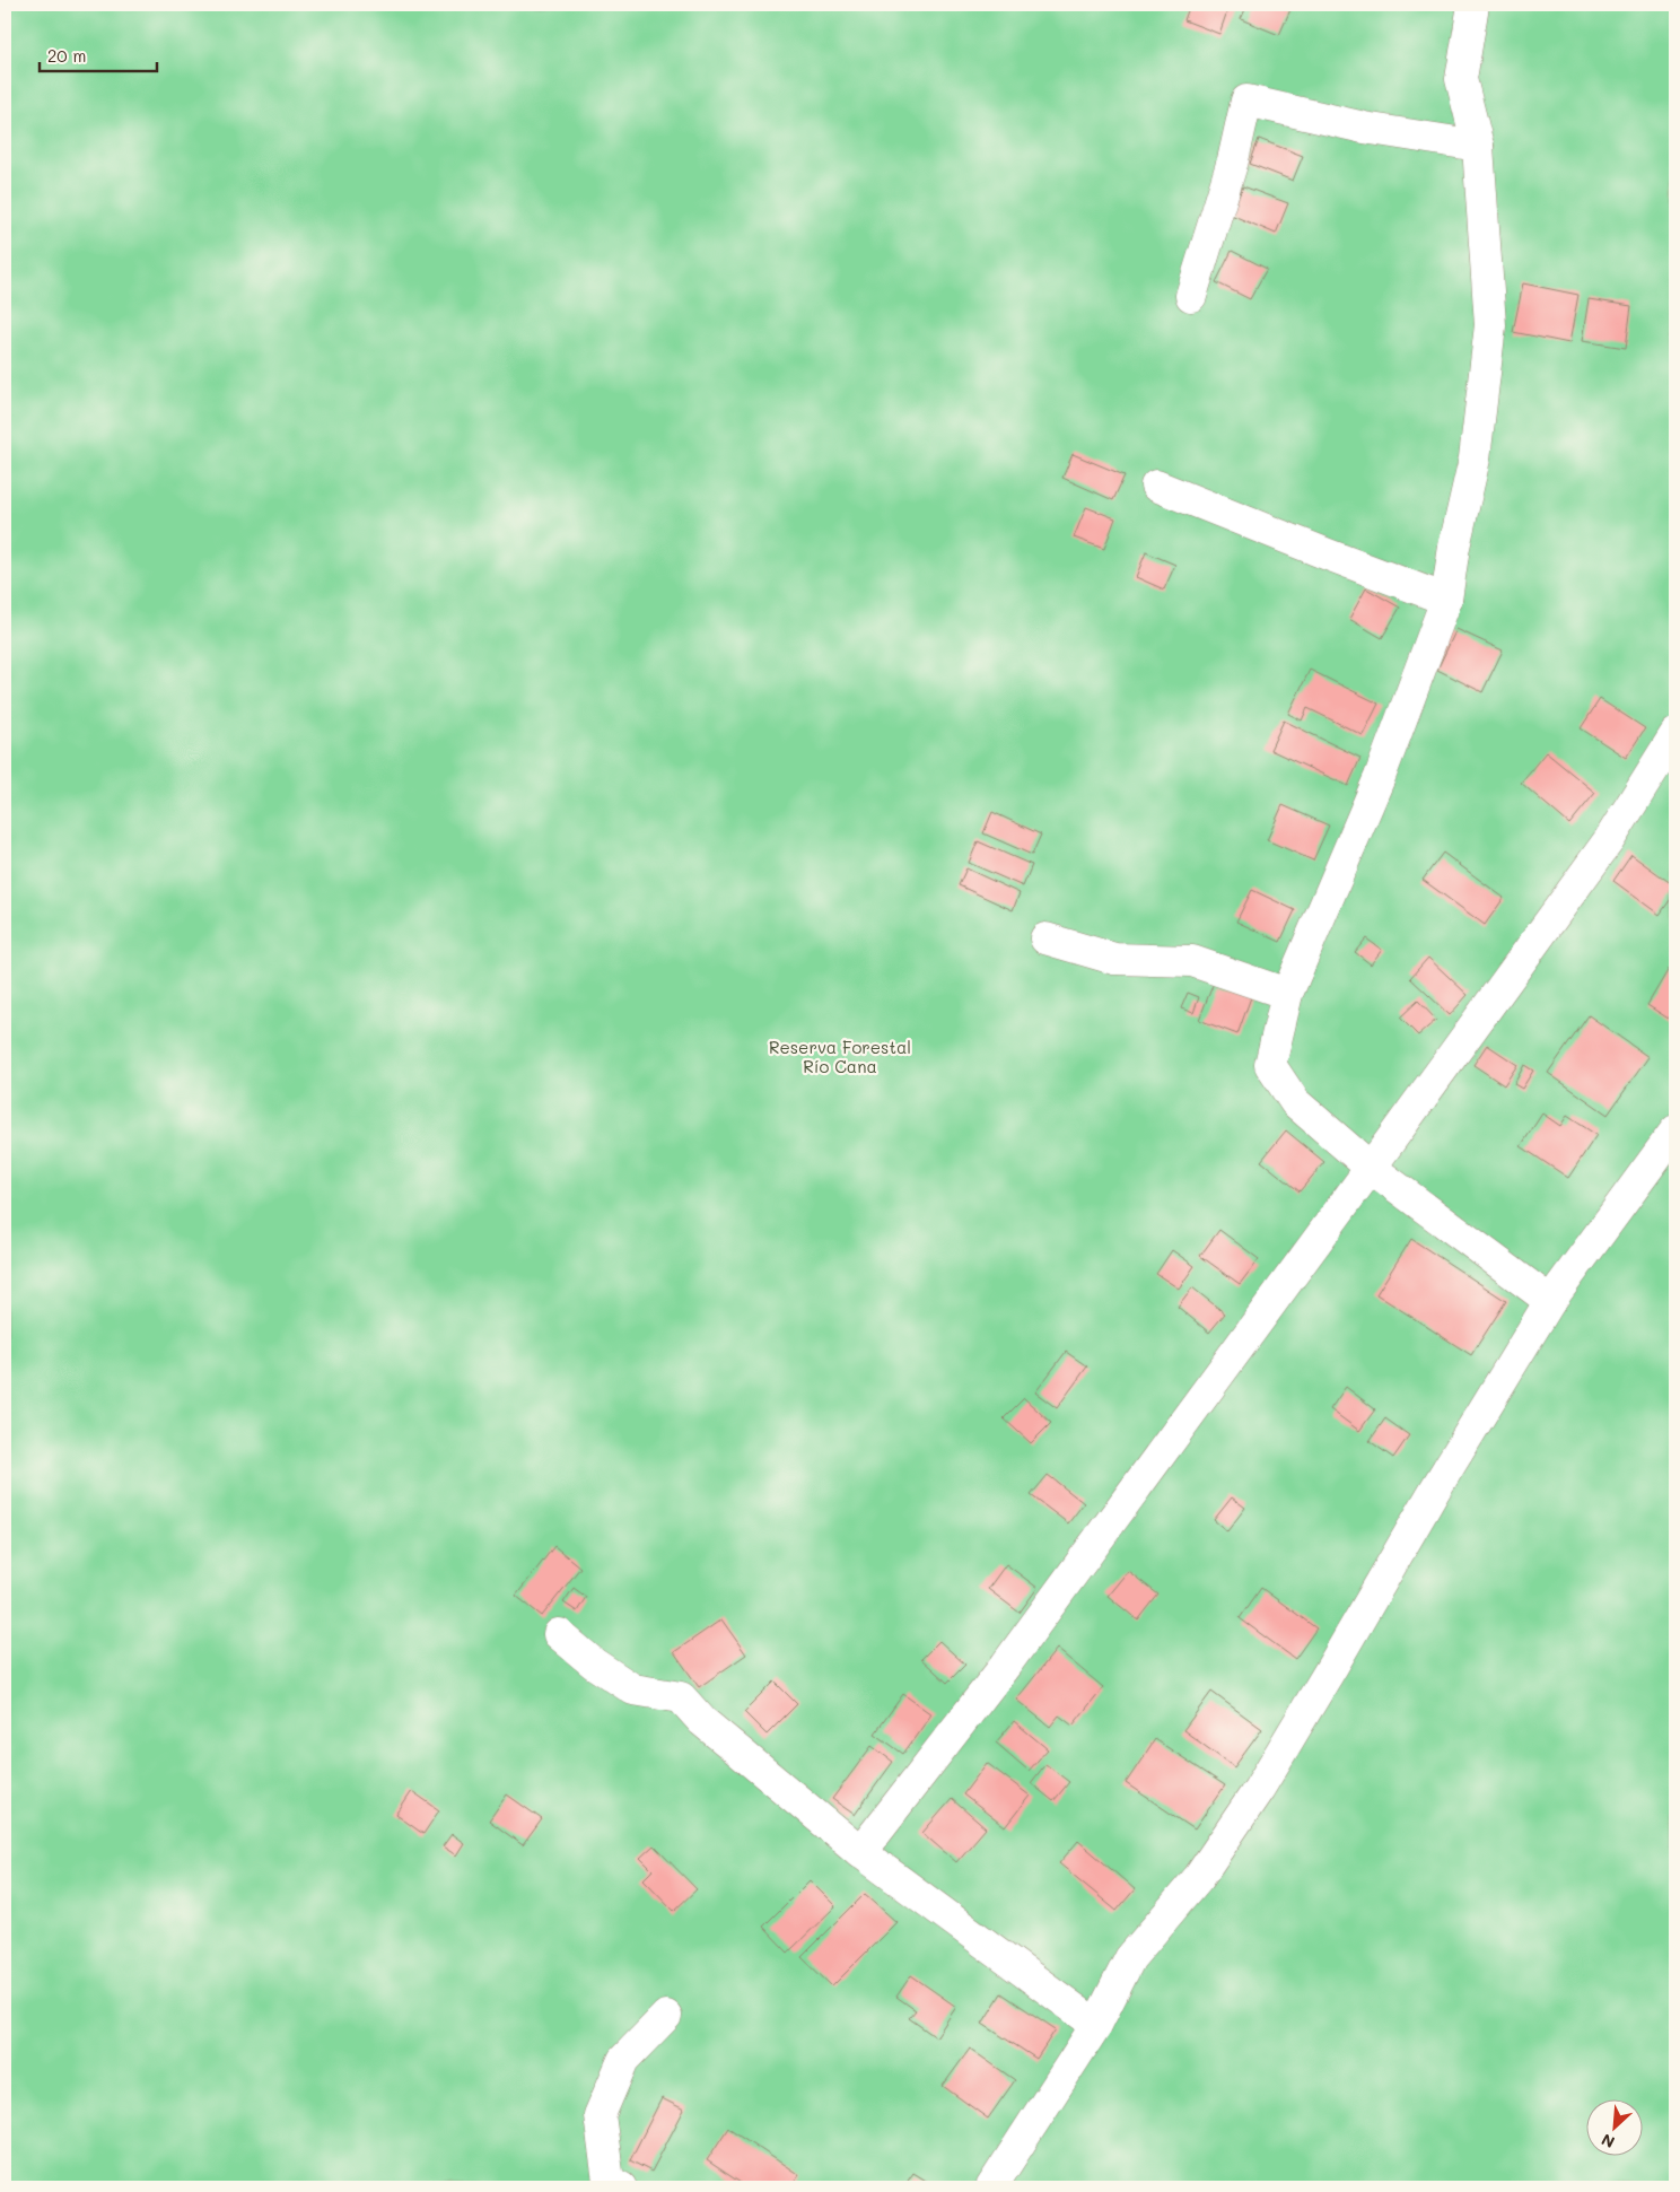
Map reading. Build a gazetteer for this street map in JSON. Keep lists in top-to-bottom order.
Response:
{
  "parks": ["Reserva Forestal Río Cana"],
  "scale_bar": "20 m",
  "north": "bottom left"
}
